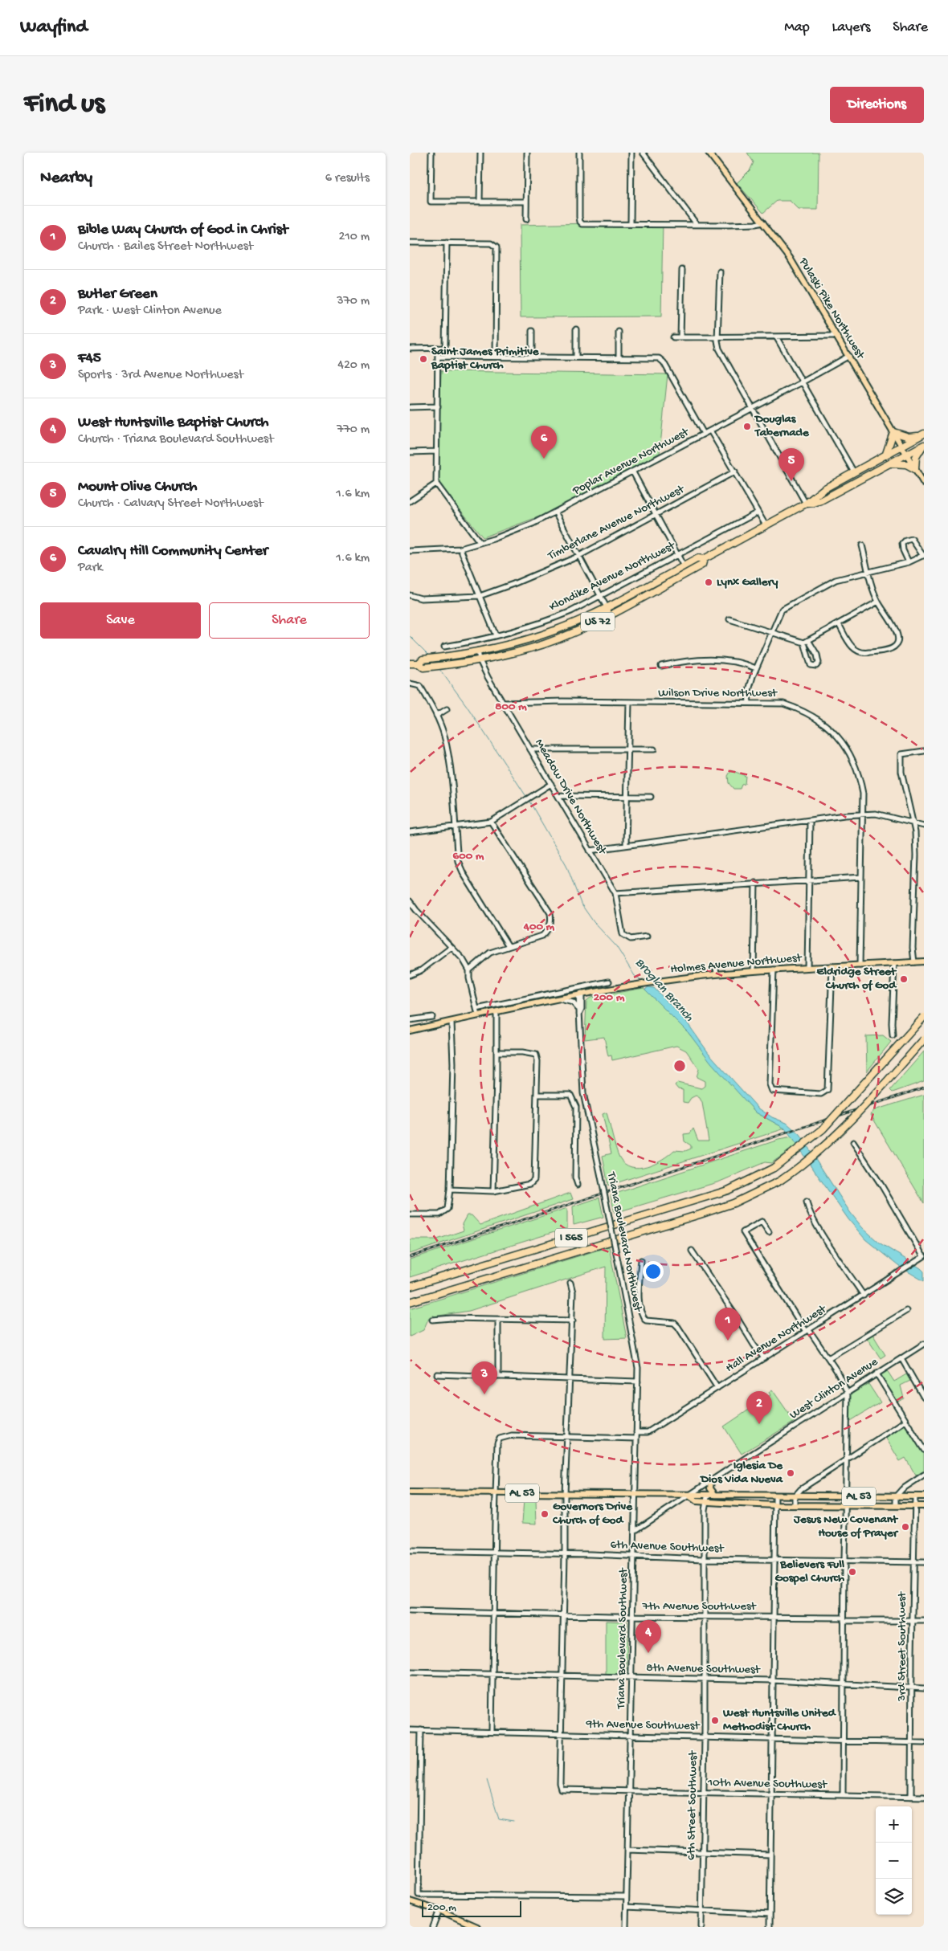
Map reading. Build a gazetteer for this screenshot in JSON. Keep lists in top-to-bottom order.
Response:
{
  "streets": {
    "highway": ["US 72", "I 565"],
    "main road": ["Pulaski Pike Northwest", "Holmes Avenue Northwest", "AL 53"],
    "street": [
      "Poplar Avenue Northwest",
      "Timberlane Avenue Northwest",
      "Klondike Avenue Northwest",
      "Wilson Drive Northwest",
      "Meadow Drive Northwest",
      "Triana Boulevard Northwest",
      "Hall Avenue Northwest",
      "West Clinton Avenue",
      "6th Avenue Southwest",
      "7th Avenue Southwest",
      "Triana Boulevard Southwest",
      "3rd Street Southwest",
      "8th Avenue Southwest",
      "9th Avenue Southwest",
      "10th Avenue Southwest",
      "6th Street Southwest"
    ]
  },
  "crossings": [
    ["Pulaski Pike Northwest", "Poplar Avenue Northwest"],
    ["Pulaski Pike Northwest", "US 72"],
    ["US 72", "Meadow Drive Northwest"],
    ["Wilson Drive Northwest", "Meadow Drive Northwest"],
    ["Wilson Drive Northwest", "Holmes Avenue Northwest"],
    ["Holmes Avenue Northwest", "Triana Boulevard Northwest"],
    ["Triana Boulevard Northwest", "Hall Avenue Northwest"],
    ["Triana Boulevard Northwest", "AL 53"],
    ["Triana Boulevard Northwest", "Triana Boulevard Southwest"],
    ["West Clinton Avenue", "AL 53"],
    ["West Clinton Avenue", "Triana Boulevard Southwest"],
    ["AL 53", "Triana Boulevard Southwest"],
    ["AL 53", "3rd Street Southwest"],
    ["AL 53", "6th Street Southwest"],
    ["6th Avenue Southwest", "Triana Boulevard Southwest"],
    ["6th Avenue Southwest", "3rd Street Southwest"],
    ["6th Avenue Southwest", "6th Street Southwest"],
    ["7th Avenue Southwest", "Triana Boulevard Southwest"],
    ["7th Avenue Southwest", "3rd Street Southwest"],
    ["7th Avenue Southwest", "6th Street Southwest"],
    ["Triana Boulevard Southwest", "8th Avenue Southwest"],
    ["Triana Boulevard Southwest", "9th Avenue Southwest"],
    ["Triana Boulevard Southwest", "10th Avenue Southwest"],
    ["3rd Street Southwest", "8th Avenue Southwest"],
    ["3rd Street Southwest", "9th Avenue Southwest"],
    ["3rd Street Southwest", "10th Avenue Southwest"],
    ["8th Avenue Southwest", "6th Street Southwest"],
    ["9th Avenue Southwest", "10th Avenue Southwest"],
    ["9th Avenue Southwest", "6th Street Southwest"],
    ["10th Avenue Southwest", "6th Street Southwest"]
  ],
  "water": ["Broglan Branch"],
  "places": [
    "Saint James Primitive Baptist Church",
    "Douglas Tabernacle",
    "Lynx Gallery",
    "Eldridge Street Church of God",
    "Iglesia De Dios Vida Nueva",
    "Governors Drive Church of God",
    "Jesus New Covenant House of Prayer",
    "Believers Full Gospel Church",
    "West Huntsville United Methodist Church"
  ],
  "scale_bar": "200 m",
  "page": {
    "header": "Wayfind",
    "nav": ["Map", "Layers", "Share"],
    "buttons": [
      "Directions",
      ["Save", "Share"]
    ],
    "title": "Find us",
    "heading": ["Nearby", "6 results"],
    "list": [
      {
        "mark": "1",
        "name": "Bible Way Church of God in Christ",
        "note": "Church · Bailes Street Northwest",
        "value": "210 m"
      },
      {
        "mark": "2",
        "name": "Butler Green",
        "note": "Park · West Clinton Avenue",
        "value": "370 m"
      },
      {
        "mark": "3",
        "name": "F45",
        "note": "Sports · 3rd Avenue Northwest",
        "value": "420 m"
      },
      {
        "mark": "4",
        "name": "West Huntsville Baptist Church",
        "note": "Church · Triana Boulevard Southwest",
        "value": "770 m"
      },
      {
        "mark": "5",
        "name": "Mount Olive Church",
        "note": "Church · Calvary Street Northwest",
        "value": "1.6 km"
      },
      {
        "mark": "6",
        "name": "Cavalry Hill Community Center",
        "note": "Park",
        "value": "1.6 km"
      }
    ],
    "pins": [
      "6",
      "5",
      "1",
      "3",
      "2",
      "4"
    ],
    "map_buttons": ["+", "−"],
    "scale": "200 m"
  },
  "rings": [
    "800 m",
    "600 m",
    "400 m",
    "200 m"
  ]
}
